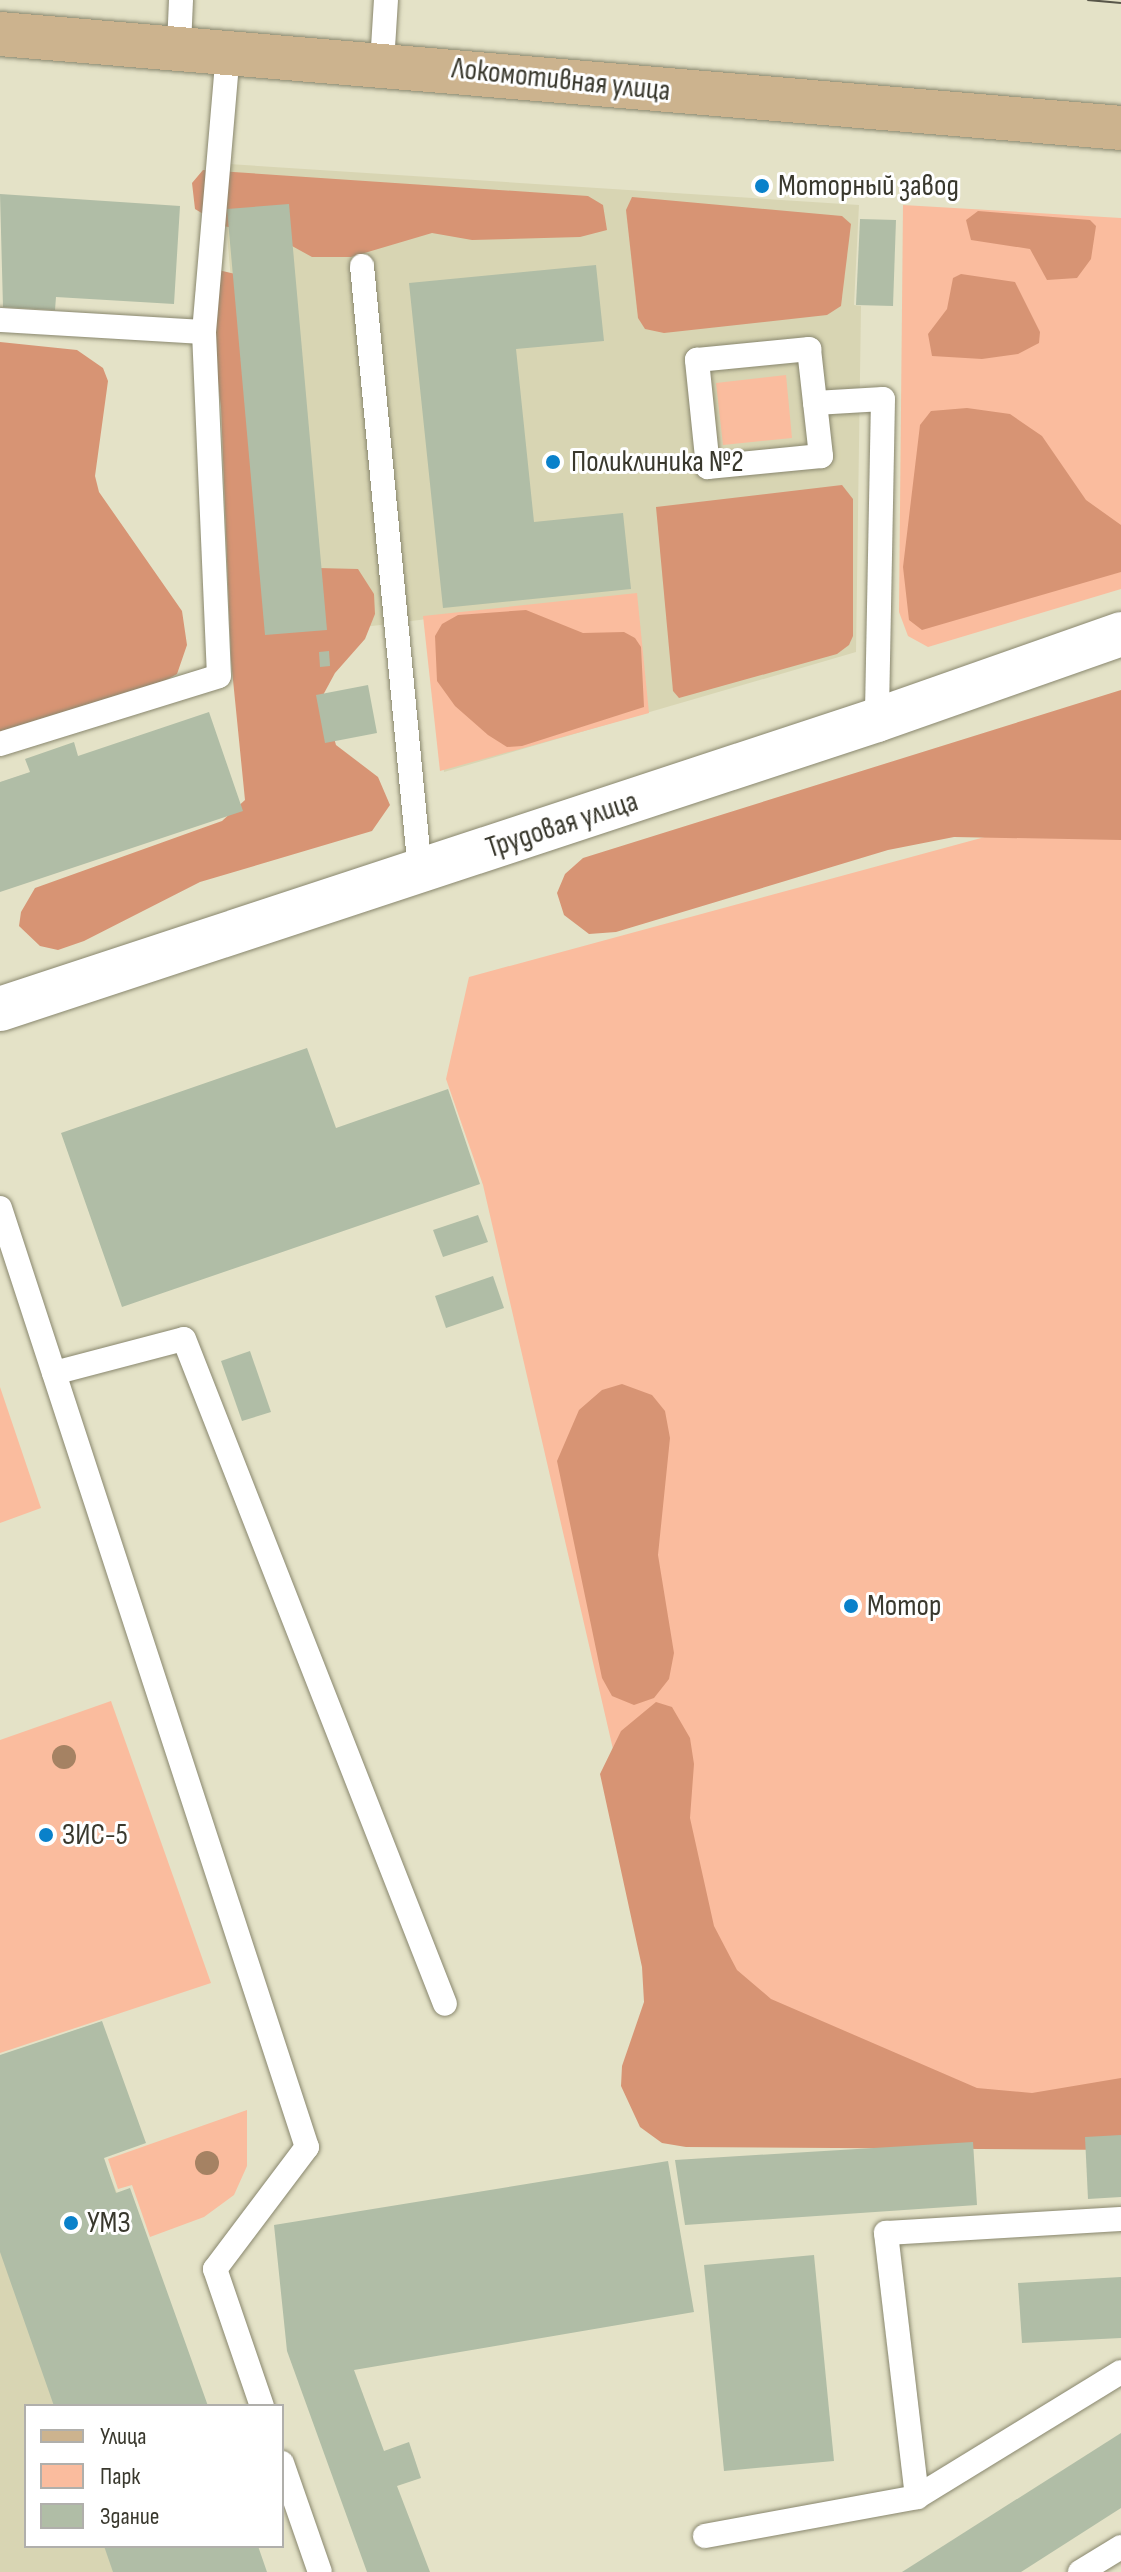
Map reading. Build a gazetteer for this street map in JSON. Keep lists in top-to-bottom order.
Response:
{
  "streets": {
    "main road": ["Локомотивная улица"],
    "street": ["Трудовая улица"]
  },
  "places": [
    "Моторный завод",
    "Поликлиника №2",
    "Мотор",
    "ЗИС-5",
    "УМЗ"
  ],
  "legend": ["Улица", "Парк", "Здание"]
}
